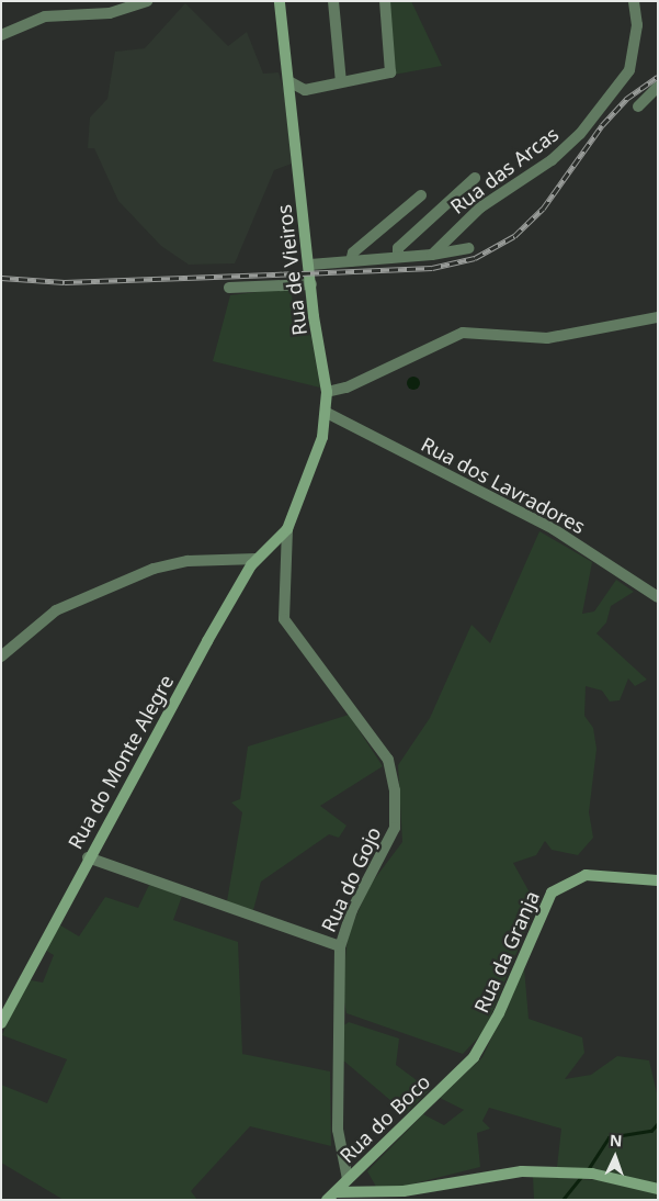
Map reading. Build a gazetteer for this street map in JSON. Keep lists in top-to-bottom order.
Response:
{
  "streets": {
    "street": [
      "Rua das Arcas",
      "Rua de Vieiros",
      "Rua dos Lavradores",
      "Rua do Monte Alegre",
      "Rua do Gojo",
      "Rua da Granja",
      "Rua do Boco"
    ]
  },
  "crossings": [
    ["Rua de Vieiros", "Rua dos Lavradores"],
    ["Rua de Vieiros", "Rua do Monte Alegre"],
    ["Rua de Vieiros", "Rua do Gojo"],
    ["Rua do Monte Alegre", "Rua do Gojo"],
    ["Rua do Gojo", "Rua do Boco"],
    ["Rua da Granja", "Rua do Boco"]
  ],
  "north": "top"
}
